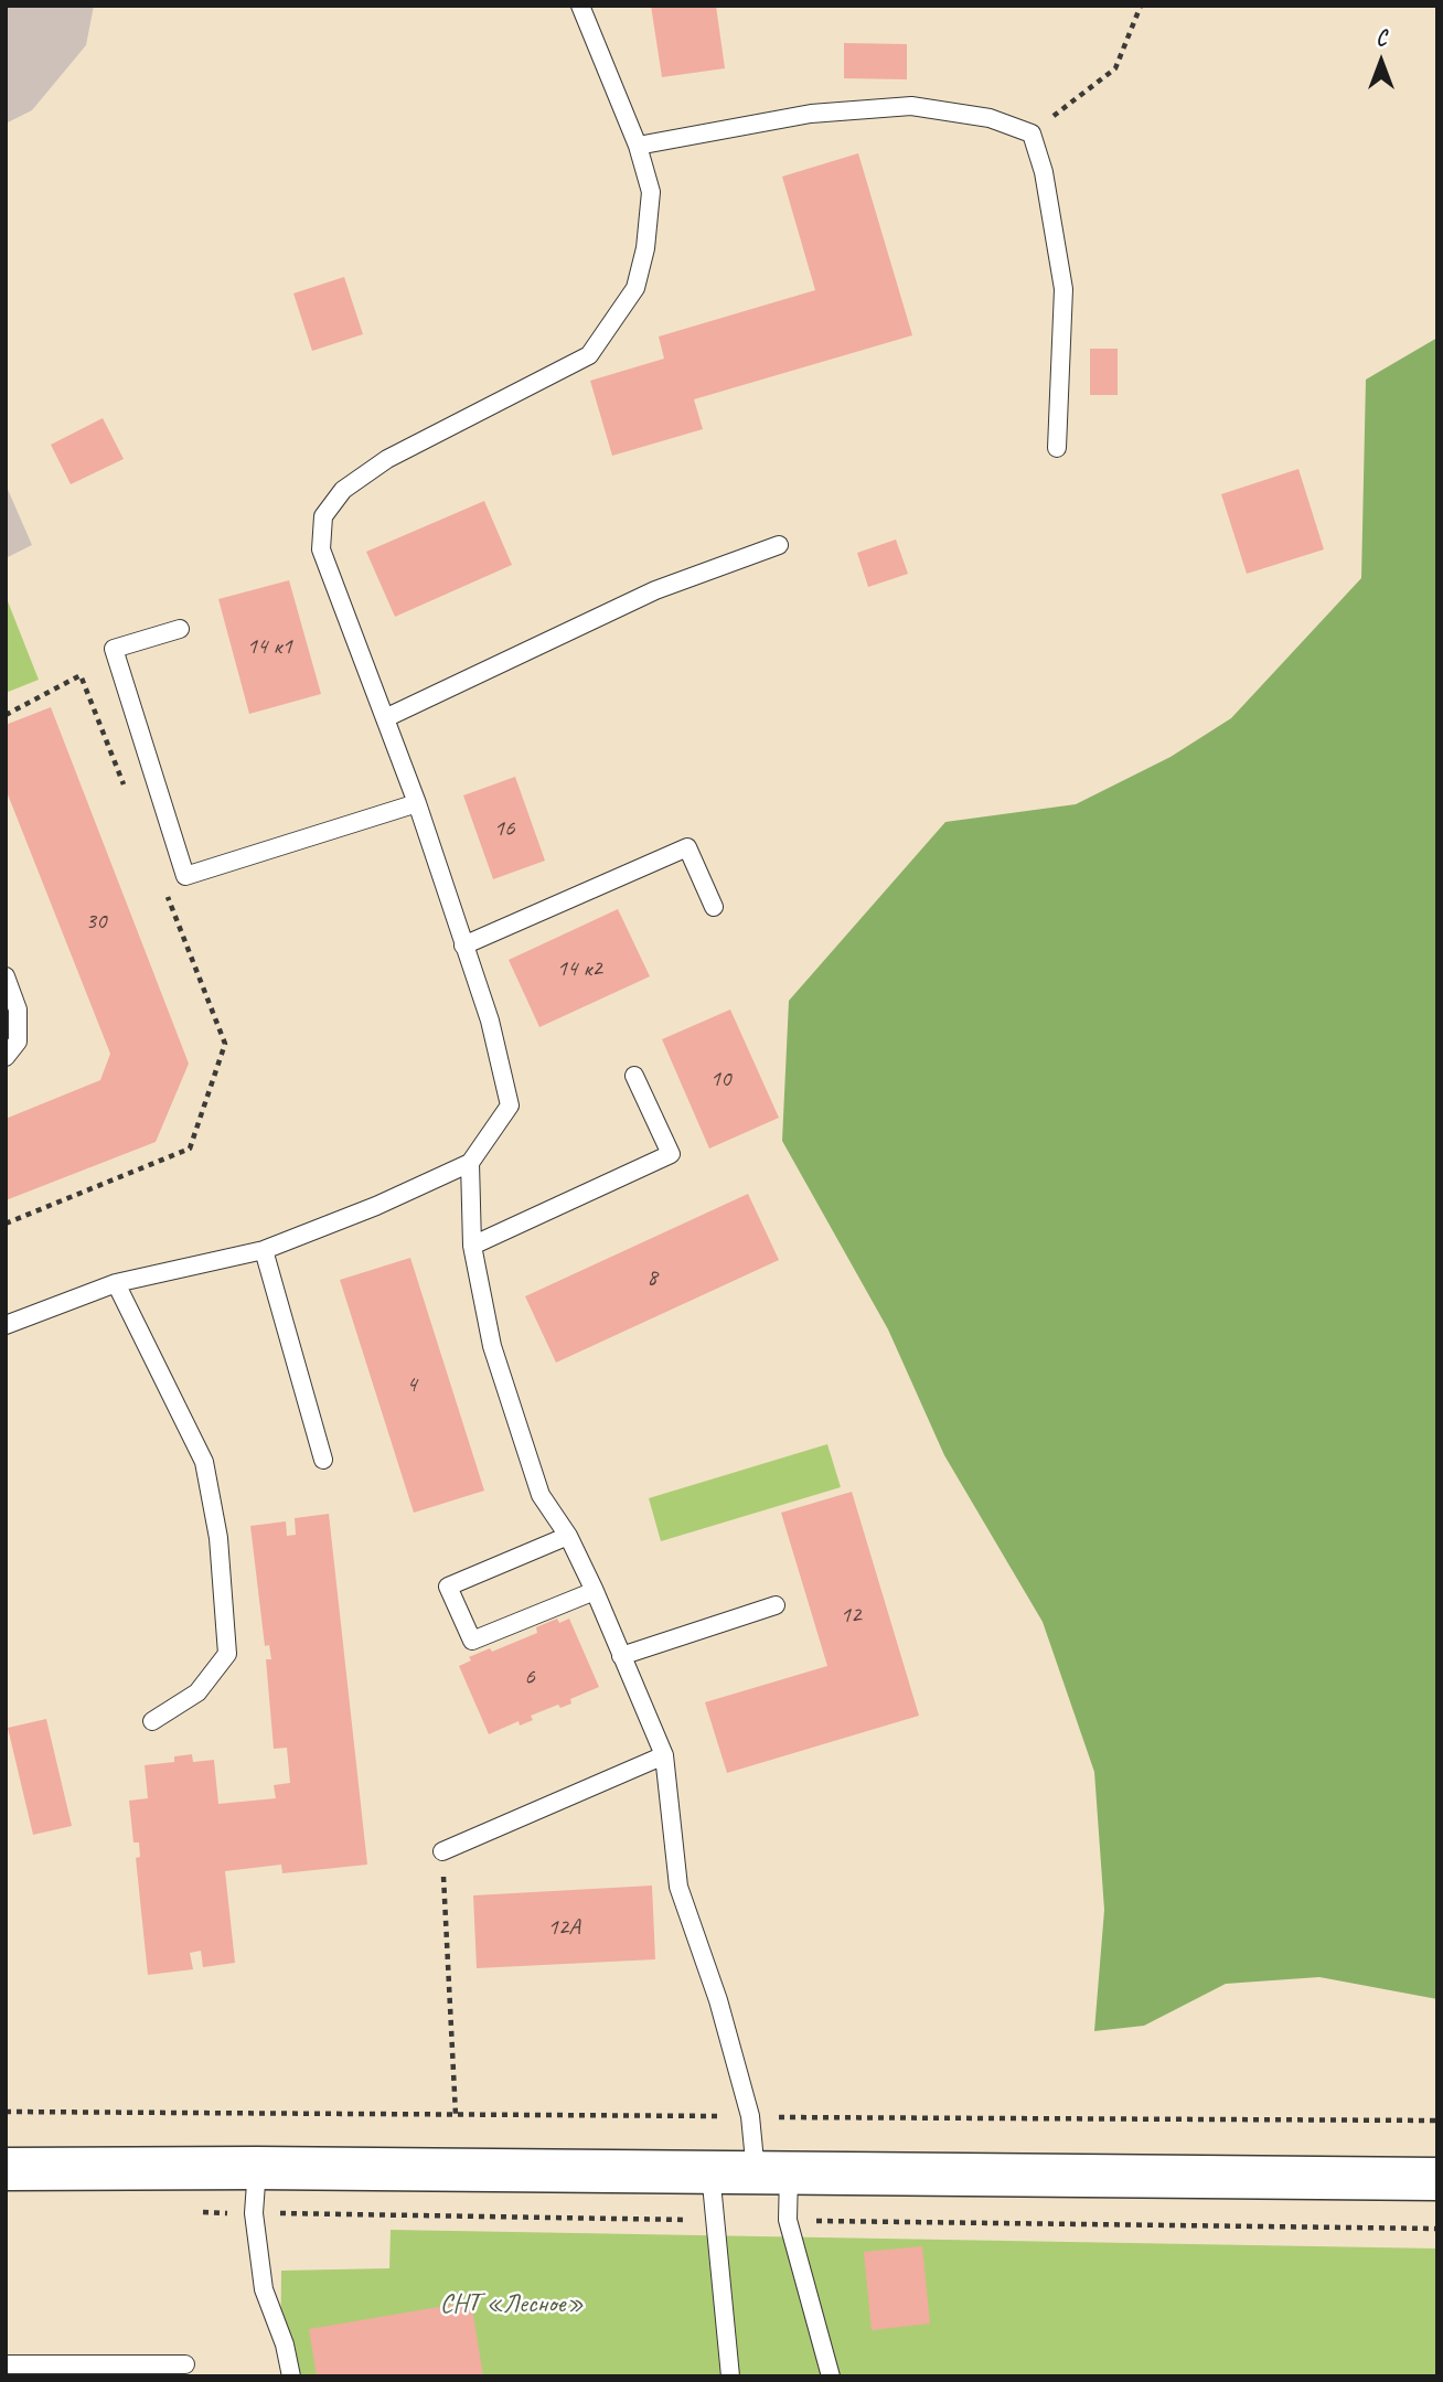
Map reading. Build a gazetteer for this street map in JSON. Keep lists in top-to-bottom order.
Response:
{
  "parks": ["СНТ «Лесное»"],
  "house_numbers": [
    "14 к1",
    "16",
    "30",
    "14 к2",
    "10",
    "8",
    "4",
    "12",
    "6",
    "12А"
  ],
  "north": "top"
}
